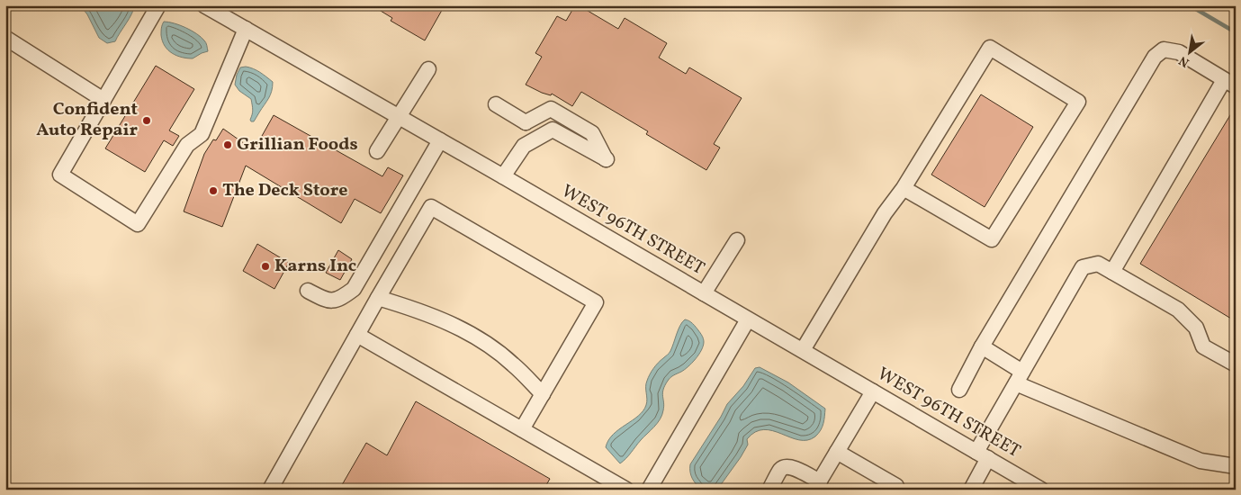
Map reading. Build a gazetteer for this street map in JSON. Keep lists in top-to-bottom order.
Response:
{
  "streets": {
    "street": ["WEST 96TH STREET"]
  },
  "places": [
    "Confident Auto Repair",
    "Grillian Foods",
    "The Deck Store",
    "Karns Inc"
  ],
  "north": "bottom left"
}
